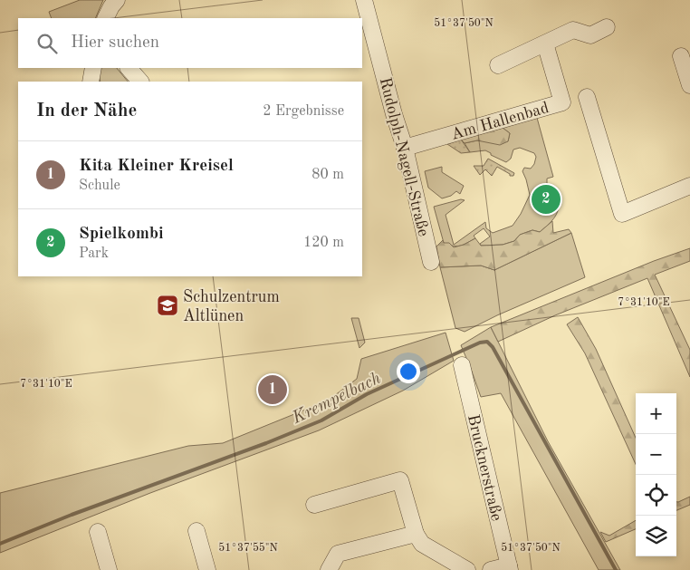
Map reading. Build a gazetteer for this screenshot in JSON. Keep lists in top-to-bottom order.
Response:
{
  "streets": {
    "street": ["Am Hallenbad", "Rudolph-Nagell-Straße", "Brucknerstraße"]
  },
  "crossings": [
    ["Am Hallenbad", "Rudolph-Nagell-Straße"]
  ],
  "water": ["Krempelbach"],
  "places": {
    "school or university": ["Schulzentrum Altlünen"]
  },
  "page": {
    "search": "Hier suchen",
    "heading": ["In der Nähe", "2 Ergebnisse"],
    "list": [
      {
        "mark": "1",
        "name": "Kita Kleiner Kreisel",
        "note": "Schule",
        "value": "80 m"
      },
      {
        "mark": "2",
        "name": "Spielkombi",
        "note": "Park",
        "value": "120 m"
      }
    ],
    "pins": ["2", "1"],
    "map_buttons": ["+", "−"]
  },
  "coordinates": ["51°37'50\"N", "7°31'10\"E", "51°37'55\"N"]
}
